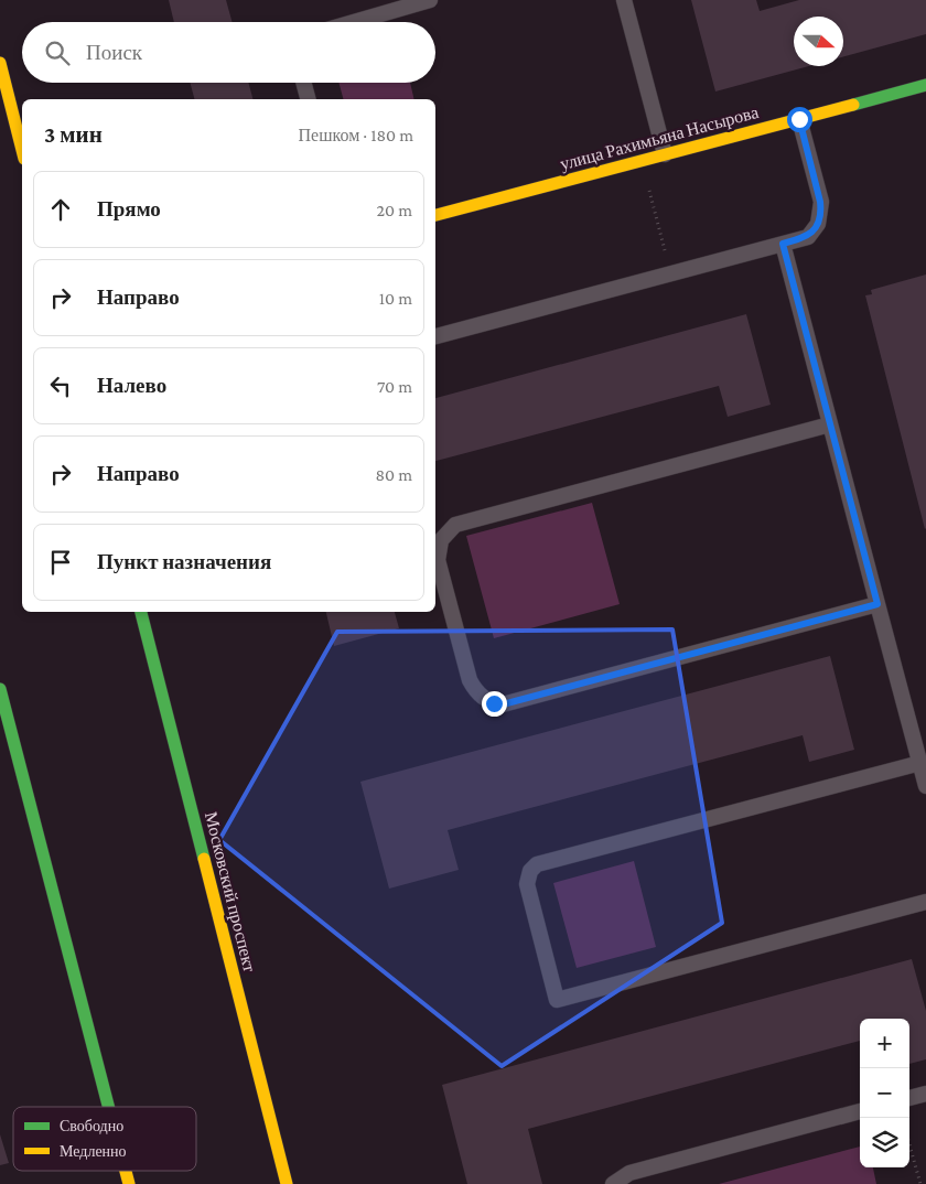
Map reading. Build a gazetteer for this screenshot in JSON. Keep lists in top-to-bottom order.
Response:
{
  "streets": {
    "street": ["улица Рахимьяна Насырова", "Московский проспект"]
  },
  "legend": ["Свободно", "Медленно"],
  "north": "right",
  "page": {
    "search": "Поиск",
    "heading": ["3 мин", "Пешком · 180 m"],
    "list": [
      ["Прямо", "20 m"],
      ["Направо", "10 m"],
      ["Налево", "70 m"],
      ["Направо", "80 m"],
      "Пункт назначения"
    ],
    "map_buttons": ["+", "−"]
  }
}
